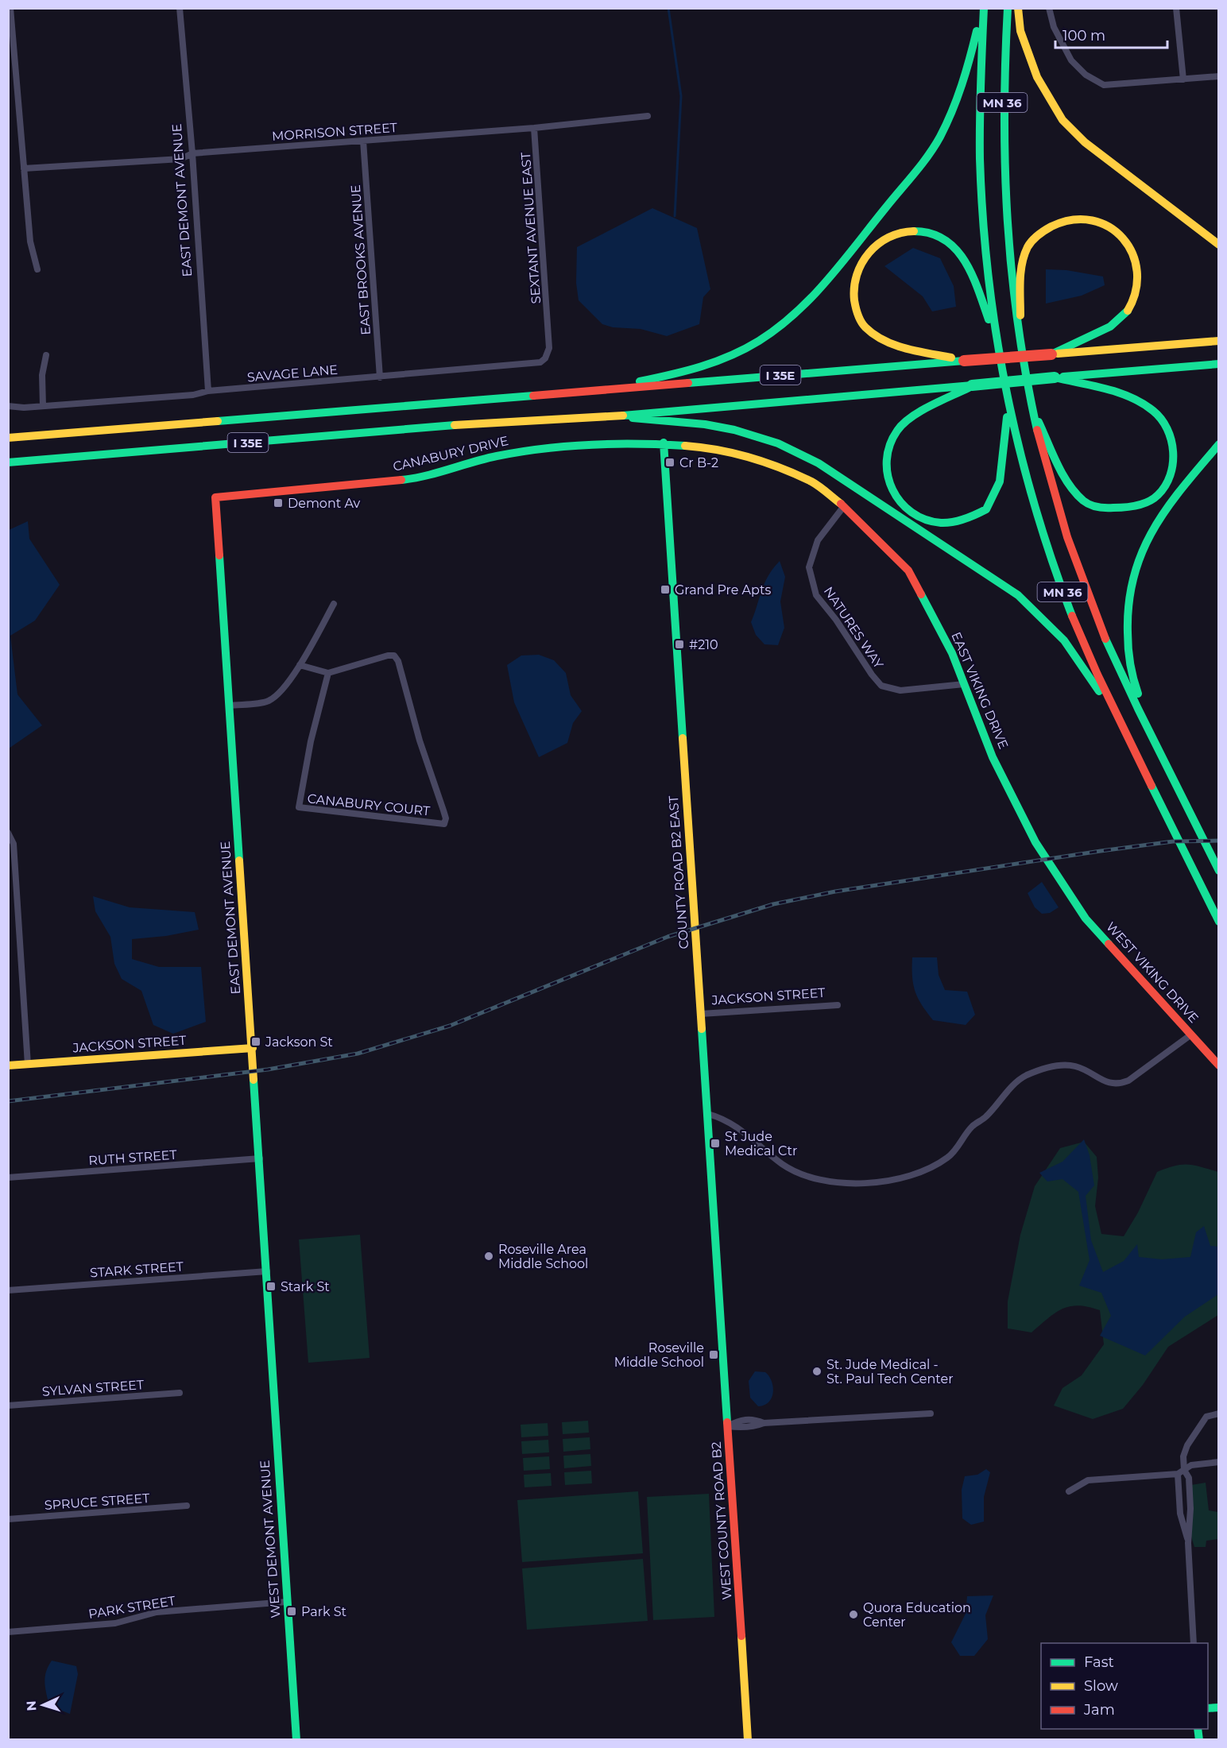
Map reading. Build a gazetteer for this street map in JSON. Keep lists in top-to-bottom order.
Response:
{
  "streets": {
    "main road": [
      "MN 36",
      "EAST DEMONT AVENUE",
      "I 35E",
      "CANABURY DRIVE",
      "EAST VIKING DRIVE",
      "COUNTY ROAD B2 EAST",
      "WEST VIKING DRIVE",
      "JACKSON STREET",
      "WEST COUNTY ROAD B2",
      "WEST DEMONT AVENUE"
    ],
    "street": [
      "MORRISON STREET",
      "SEXTANT AVENUE EAST",
      "EAST BROOKS AVENUE",
      "SAVAGE LANE",
      "NATURES WAY",
      "CANABURY COURT",
      "RUTH STREET",
      "STARK STREET",
      "SYLVAN STREET",
      "SPRUCE STREET",
      "PARK STREET"
    ]
  },
  "crossings": [
    ["MORRISON STREET", "EAST DEMONT AVENUE"],
    ["MORRISON STREET", "SEXTANT AVENUE EAST"],
    ["MORRISON STREET", "EAST BROOKS AVENUE"],
    ["EAST DEMONT AVENUE", "SAVAGE LANE"],
    ["EAST DEMONT AVENUE", "CANABURY DRIVE"],
    ["EAST DEMONT AVENUE", "JACKSON STREET"],
    ["EAST DEMONT AVENUE", "RUTH STREET"],
    ["EAST DEMONT AVENUE", "STARK STREET"],
    ["EAST DEMONT AVENUE", "WEST DEMONT AVENUE"],
    ["SEXTANT AVENUE EAST", "SAVAGE LANE"],
    ["EAST BROOKS AVENUE", "SAVAGE LANE"],
    ["CANABURY DRIVE", "EAST VIKING DRIVE"],
    ["CANABURY DRIVE", "COUNTY ROAD B2 EAST"],
    ["NATURES WAY", "EAST VIKING DRIVE"],
    ["EAST VIKING DRIVE", "COUNTY ROAD B2 EAST"],
    ["EAST VIKING DRIVE", "WEST VIKING DRIVE"],
    ["COUNTY ROAD B2 EAST", "JACKSON STREET"],
    ["COUNTY ROAD B2 EAST", "WEST COUNTY ROAD B2"],
    ["WEST DEMONT AVENUE", "PARK STREET"]
  ],
  "places": {
    "transit": [
      "Cr B-2",
      "Demont Av",
      "Grand Pre Apts",
      "#210",
      "Jackson St",
      "St Jude Medical Ctr",
      "Stark St",
      "Roseville Middle School",
      "Park St"
    ],
    "other": ["Roseville Area Middle School", "St. Jude Medical - St. Paul Tech Center", "Quora Education Center"]
  },
  "legend": ["Fast", "Slow", "Jam"],
  "scale_bar": "100 m",
  "north": "left"
}
